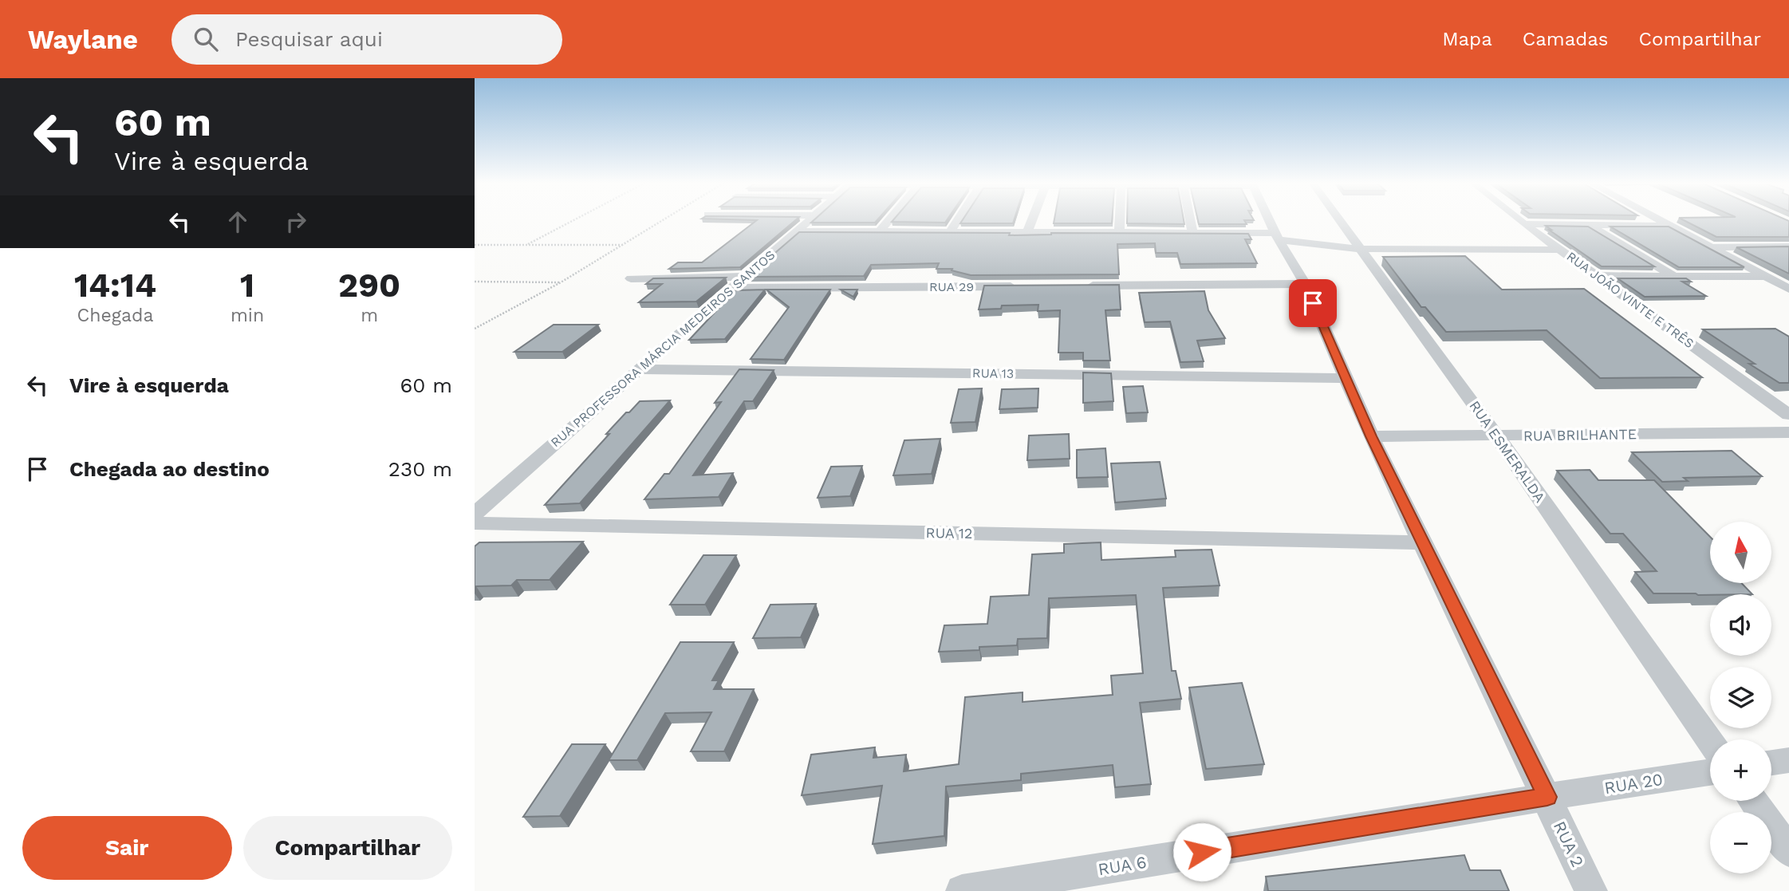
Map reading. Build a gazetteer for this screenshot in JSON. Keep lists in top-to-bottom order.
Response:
{
  "streets": {
    "street": [
      "RUA 29",
      "RUA JOÃO VINTE E TRÊS",
      "RUA PROFESSORA MÁRCIA MEDEIROS SANTOS",
      "RUA 13",
      "RUA BRILHANTE",
      "RUA ESMERALDA",
      "RUA 12",
      "RUA 20",
      "RUA 2",
      "RUA 6"
    ]
  },
  "crossings": [
    ["RUA 29", "RUA PROFESSORA MÁRCIA MEDEIROS SANTOS"],
    ["RUA PROFESSORA MÁRCIA MEDEIROS SANTOS", "RUA 13"],
    ["RUA 13", "RUA 2"],
    ["RUA BRILHANTE", "RUA ESMERALDA"],
    ["RUA BRILHANTE", "RUA 2"],
    ["RUA 12", "RUA 2"],
    ["RUA 20", "RUA 2"],
    ["RUA 20", "RUA 6"],
    ["RUA 2", "RUA 6"]
  ],
  "north": "top",
  "page": {
    "header": "Waylane",
    "search": "Pesquisar aqui",
    "nav": ["Mapa", "Camadas", "Compartilhar"],
    "turn": ["60 m", "Vire à esquerda"],
    "eta": [
      "14:14",
      "Chegada",
      "1",
      "min",
      "290",
      "m"
    ],
    "list": [
      {
        "name": "Vire à esquerda",
        "value": "60 m"
      },
      {
        "name": "Chegada ao destino",
        "value": "230 m"
      }
    ],
    "map_buttons": ["+", "−"],
    "buttons": ["Sair", "Compartilhar"]
  }
}
